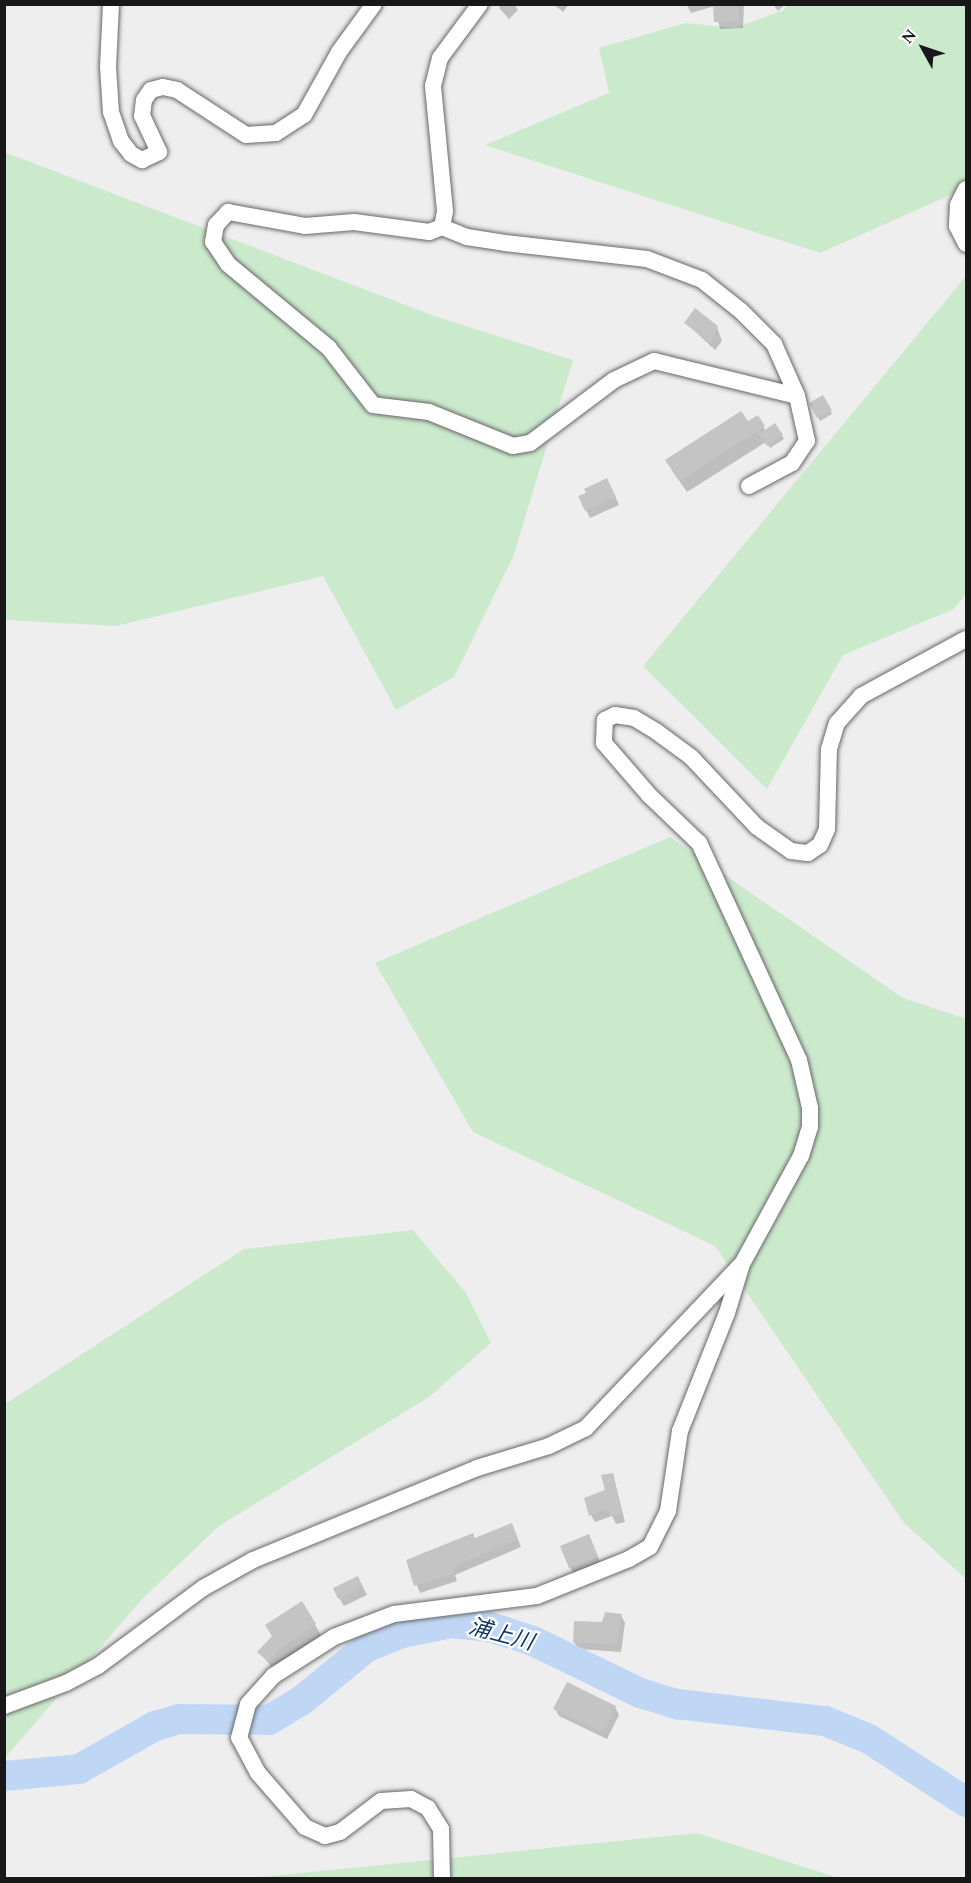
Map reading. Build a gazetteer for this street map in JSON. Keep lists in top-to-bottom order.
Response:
{
  "water": ["浦上川"],
  "north": "top left"
}
